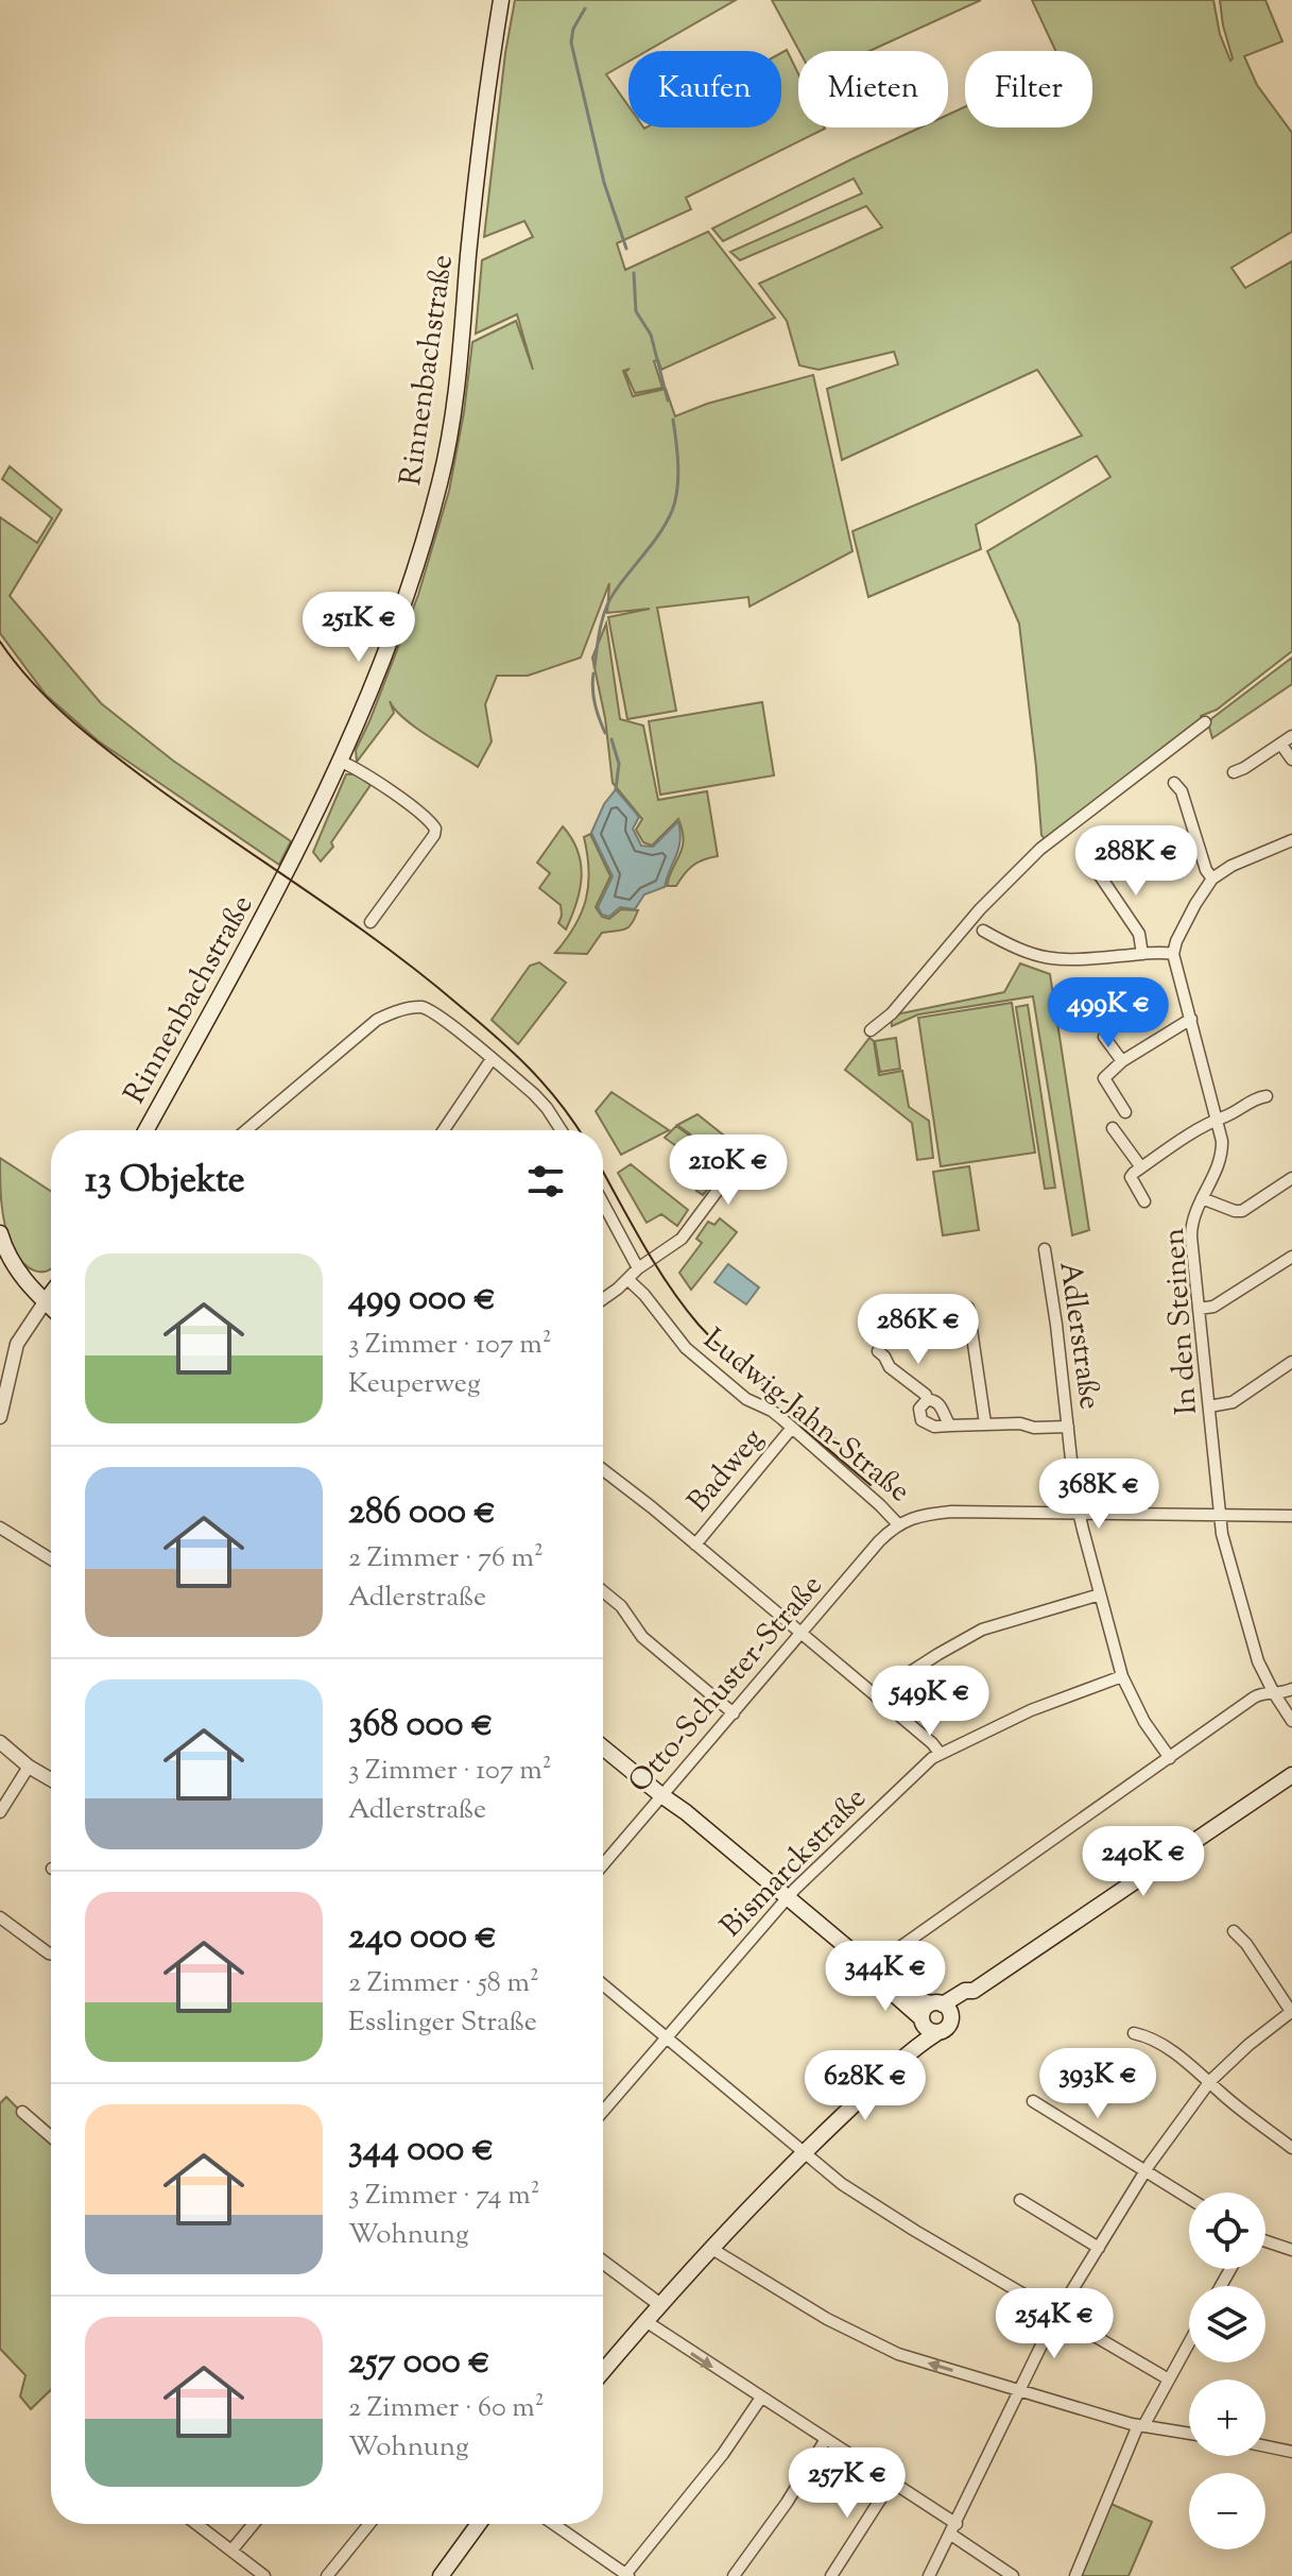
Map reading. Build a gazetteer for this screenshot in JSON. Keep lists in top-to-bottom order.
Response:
{
  "streets": {
    "main road": ["Rinnenbachstraße"],
    "street": [
      "In den Steinen",
      "Adlerstraße",
      "Ludwig-Jahn-Straße",
      "Badweg",
      "Otto-Schuster-Straße",
      "Bismarckstraße"
    ]
  },
  "crossings": [
    ["In den Steinen", "Ludwig-Jahn-Straße"],
    ["Adlerstraße", "Ludwig-Jahn-Straße"],
    ["Adlerstraße", "Bismarckstraße"],
    ["Ludwig-Jahn-Straße", "Badweg"],
    ["Ludwig-Jahn-Straße", "Otto-Schuster-Straße"]
  ],
  "page": {
    "chip": ["Kaufen", "Mieten", "Filter"],
    "price": [
      "251K €",
      "288K €",
      "499K €",
      "210K €",
      "286K €",
      "368K €",
      "549K €",
      "240K €",
      "344K €",
      "393K €",
      "628K €",
      "254K €",
      "257K €"
    ],
    "heading": "13 Objekte",
    "list": [
      {
        "name": "499 000 €",
        "note": "3 Zimmer · 107 m² · Keuperweg"
      },
      {
        "name": "286 000 €",
        "note": "2 Zimmer · 76 m² · Adlerstraße"
      },
      {
        "name": "368 000 €",
        "note": "3 Zimmer · 107 m² · Adlerstraße"
      },
      {
        "name": "240 000 €",
        "note": "2 Zimmer · 58 m² · Esslinger Straße"
      },
      {
        "name": "344 000 €",
        "note": "3 Zimmer · 74 m² · Wohnung"
      },
      {
        "name": "257 000 €",
        "note": "2 Zimmer · 60 m² · Wohnung"
      }
    ],
    "map_buttons": ["+", "−"]
  }
}
